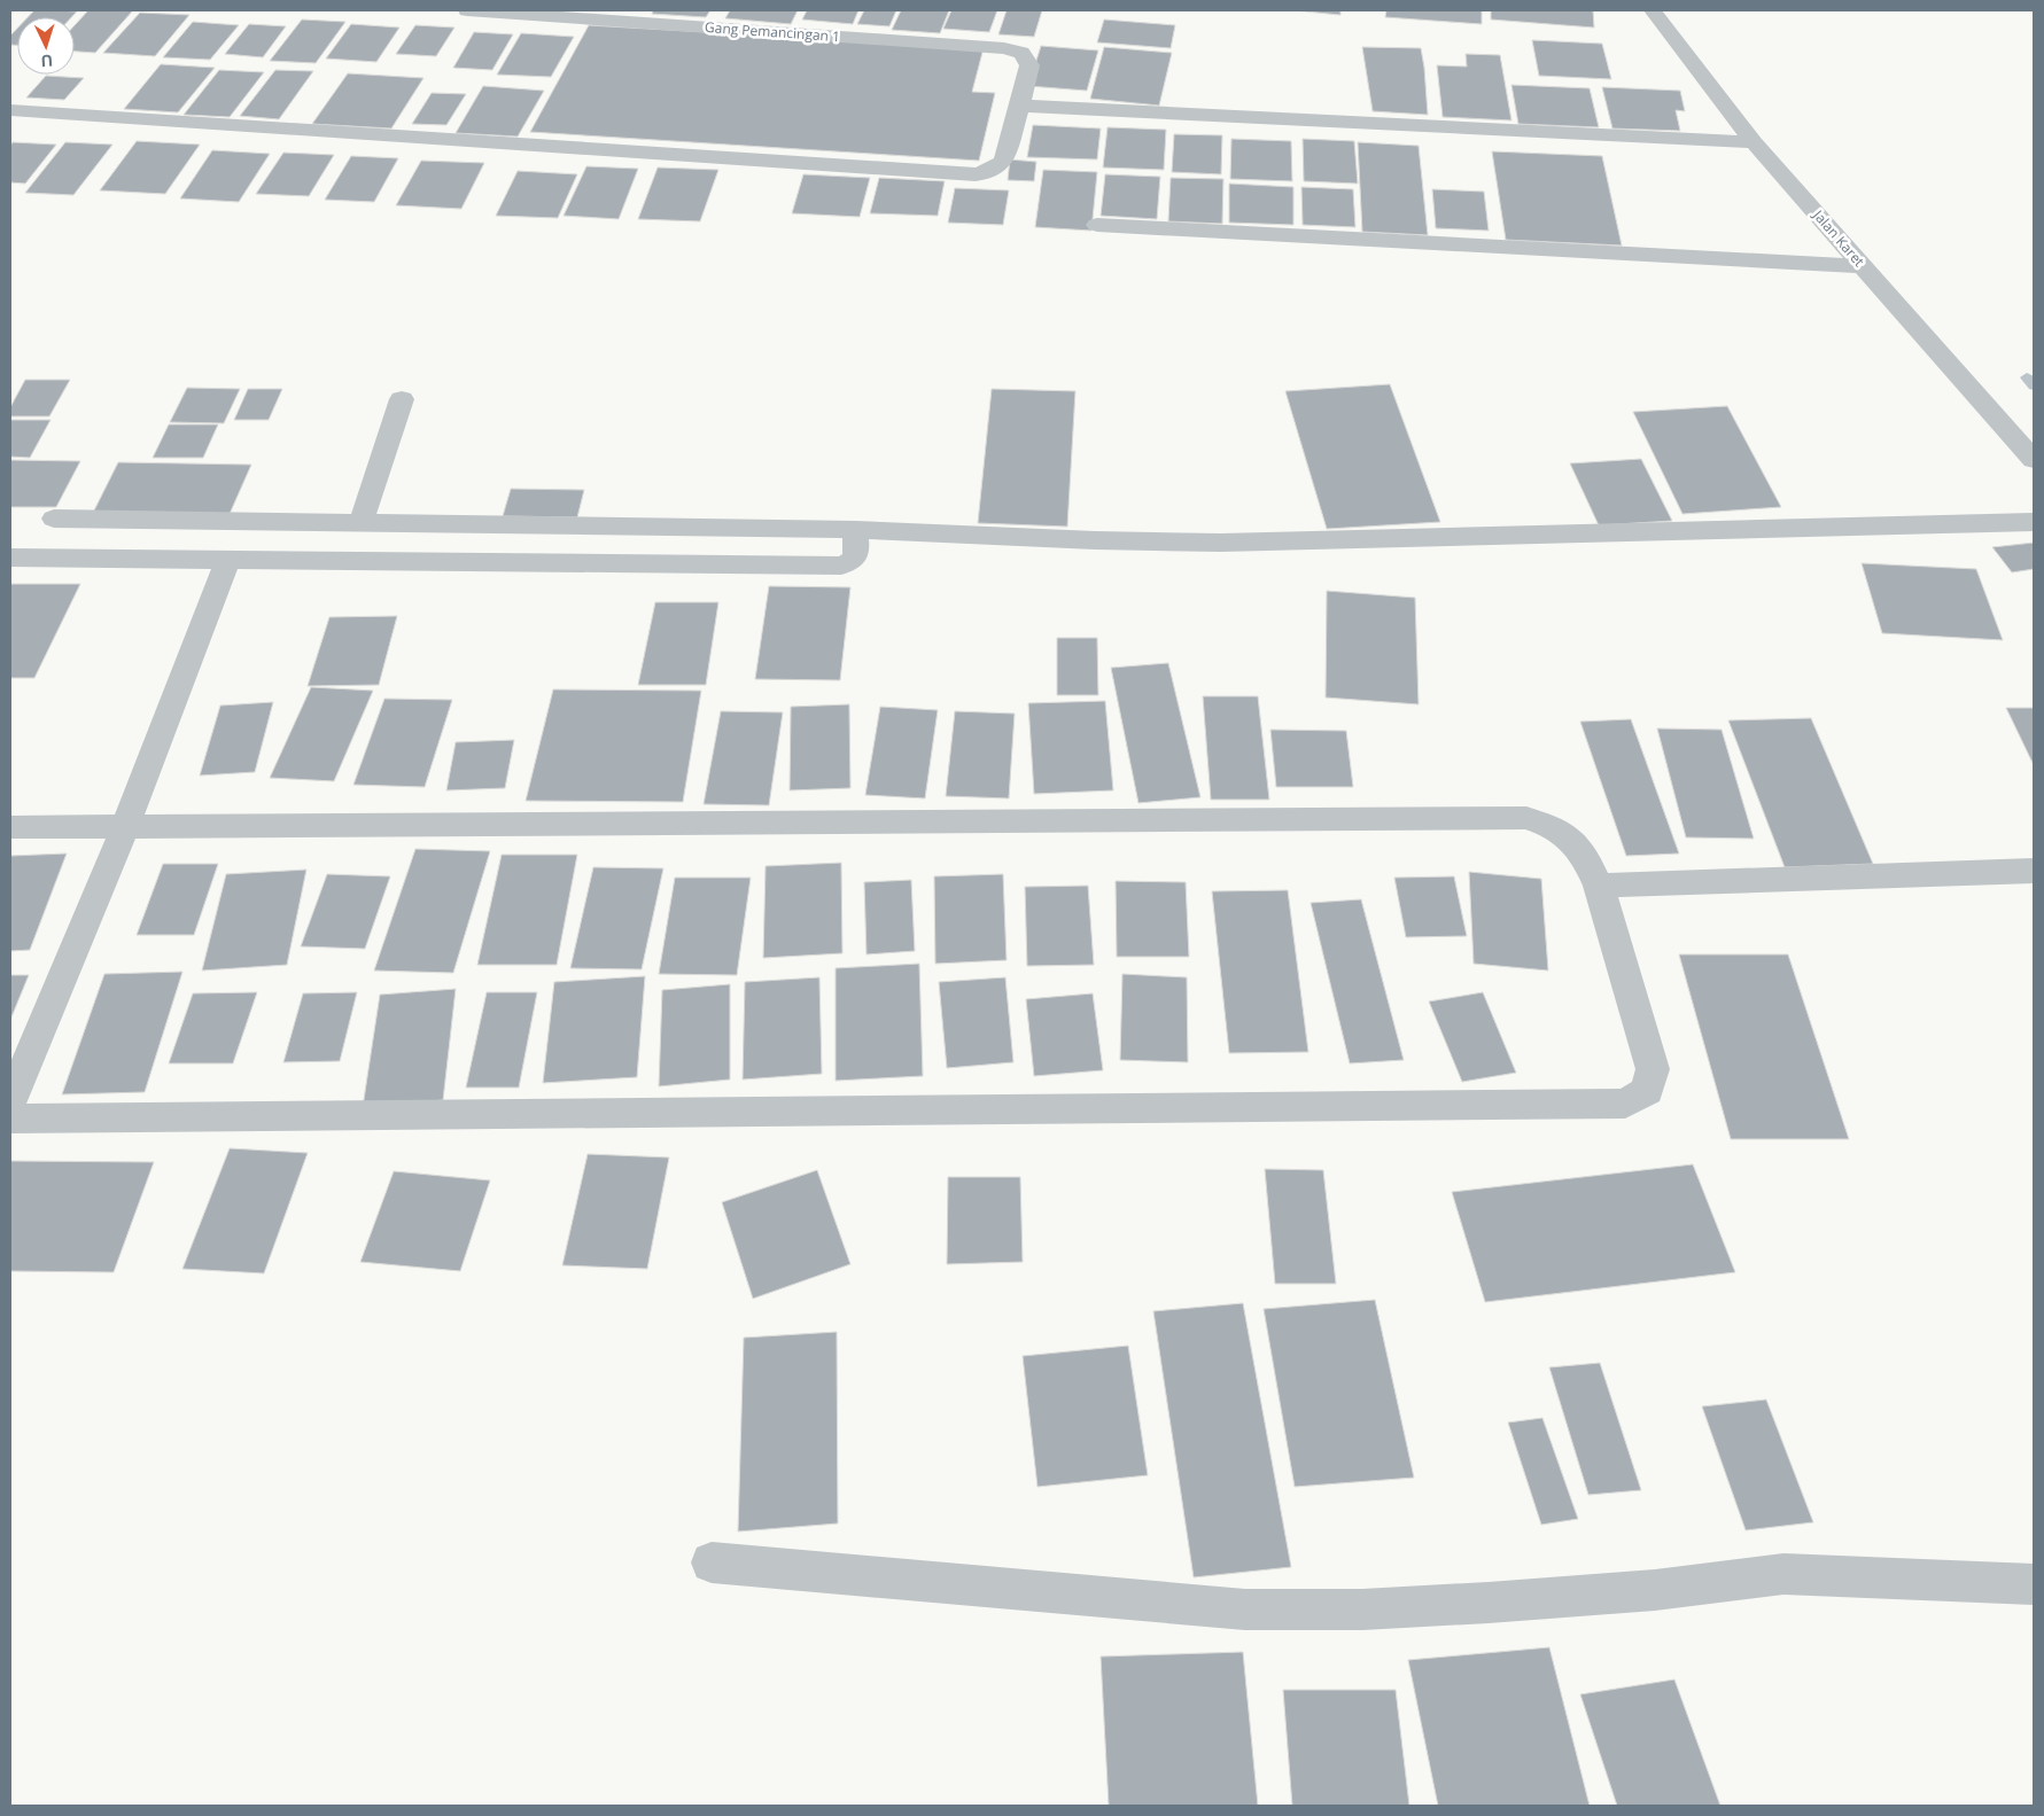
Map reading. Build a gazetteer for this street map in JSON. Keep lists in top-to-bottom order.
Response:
{
  "streets": {
    "street": ["Gang Pemancingan 1", "Jalan Karet"]
  },
  "north": "bottom"
}
